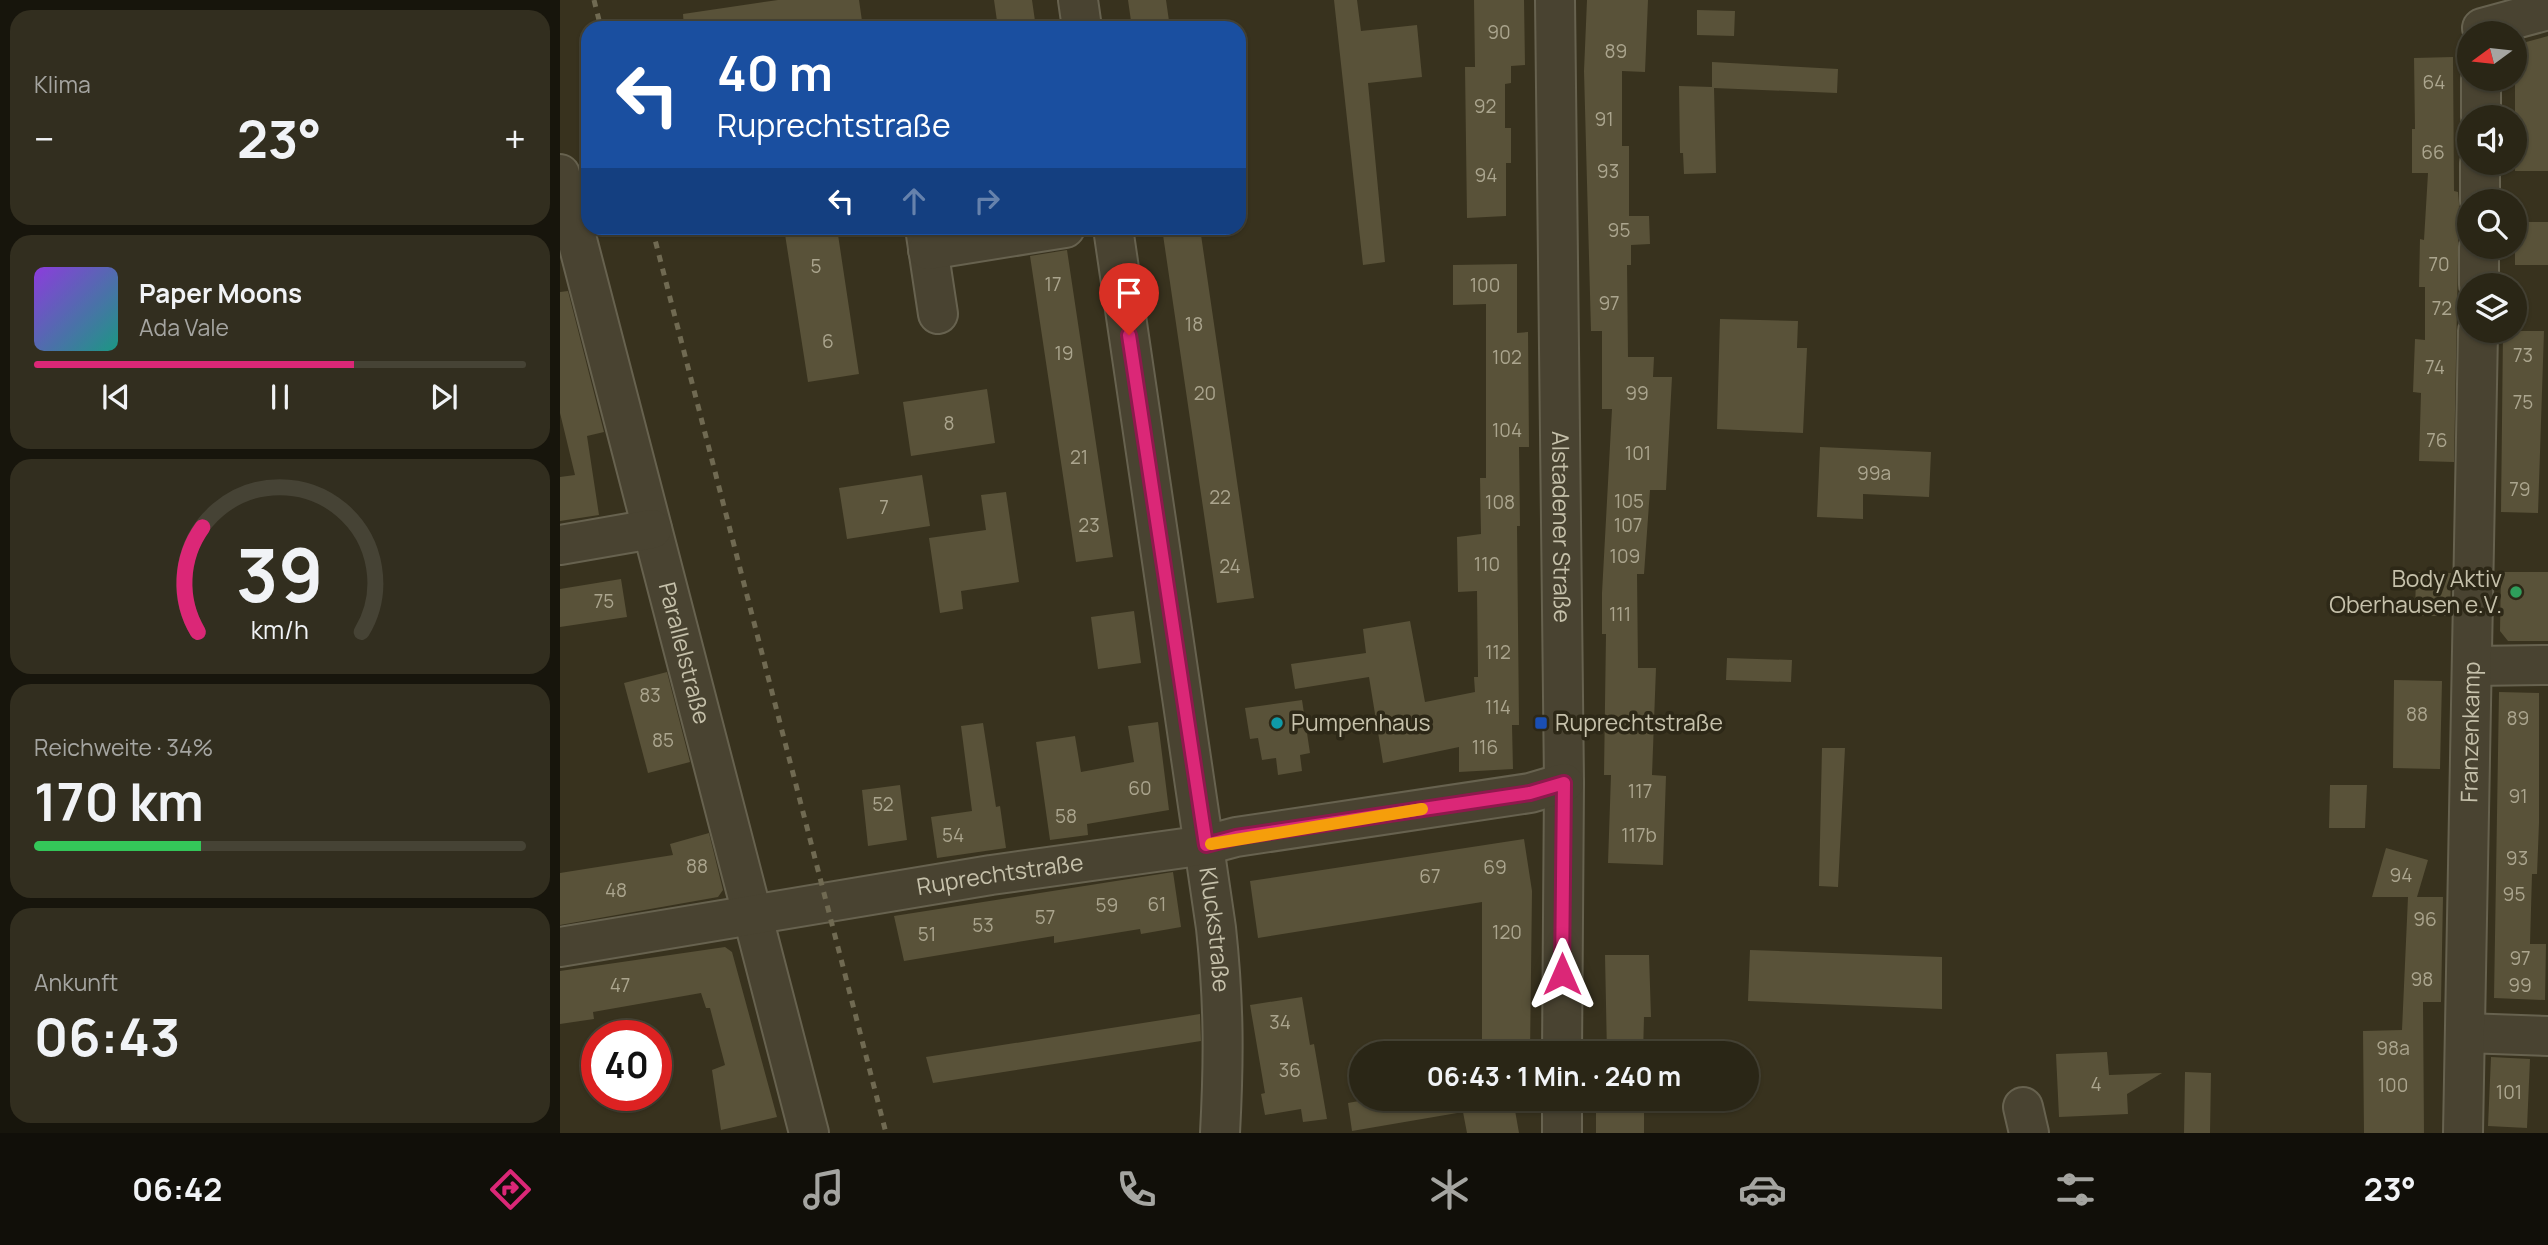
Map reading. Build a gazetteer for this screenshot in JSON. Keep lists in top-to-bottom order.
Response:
{
  "streets": {
    "street": [
      "Alstadener Straße",
      "Parallelstraße",
      "Franzenkamp",
      "Ruprechtstraße",
      "Kluckstraße"
    ]
  },
  "crossings": [
    ["Alstadener Straße", "Ruprechtstraße"],
    ["Parallelstraße", "Ruprechtstraße"],
    ["Ruprechtstraße", "Kluckstraße"]
  ],
  "places": {
    "other": ["Body Aktiv Oberhausen e.V.", "Pumpenhaus"],
    "transit": ["Ruprechtstraße"]
  },
  "house_numbers": [
    "90",
    "89",
    "64",
    "92",
    "91",
    "66",
    "93",
    "94",
    "95",
    "70",
    "5",
    "17",
    "100",
    "97",
    "72",
    "18",
    "6",
    "19",
    "73",
    "102",
    "74",
    "20",
    "99",
    "75",
    "8",
    "104",
    "76",
    "101",
    "21",
    "99a",
    "79",
    "22",
    "105",
    "108",
    "7",
    "23",
    "107",
    "109",
    "110",
    "24",
    "75",
    "111",
    "112",
    "83",
    "114",
    "88",
    "89",
    "85",
    "116",
    "60",
    "117",
    "91",
    "52",
    "58",
    "54",
    "117b",
    "93",
    "88",
    "69",
    "94",
    "67",
    "48",
    "95",
    "61",
    "59",
    "57",
    "96",
    "53",
    "120",
    "51",
    "97",
    "98",
    "47",
    "99",
    "34",
    "98a",
    "36",
    "4",
    "100",
    "101"
  ],
  "north": "left",
  "page": {
    "tile": [
      "Klima",
      ["Reichweite · 34%", "170 km"],
      ["Ankunft", "06:43"]
    ],
    "turn": ["40 m", "Ruprechtstraße"],
    "heat": ["−", "23°", "+"],
    "song": ["Paper Moons", "Ada Vale"],
    "limit": "40",
    "trip": "06:43 · 1 Min. · 240 m",
    "tabs": ["06:42", "23°"],
    "gauge": ["39", "km/h"]
  }
}
